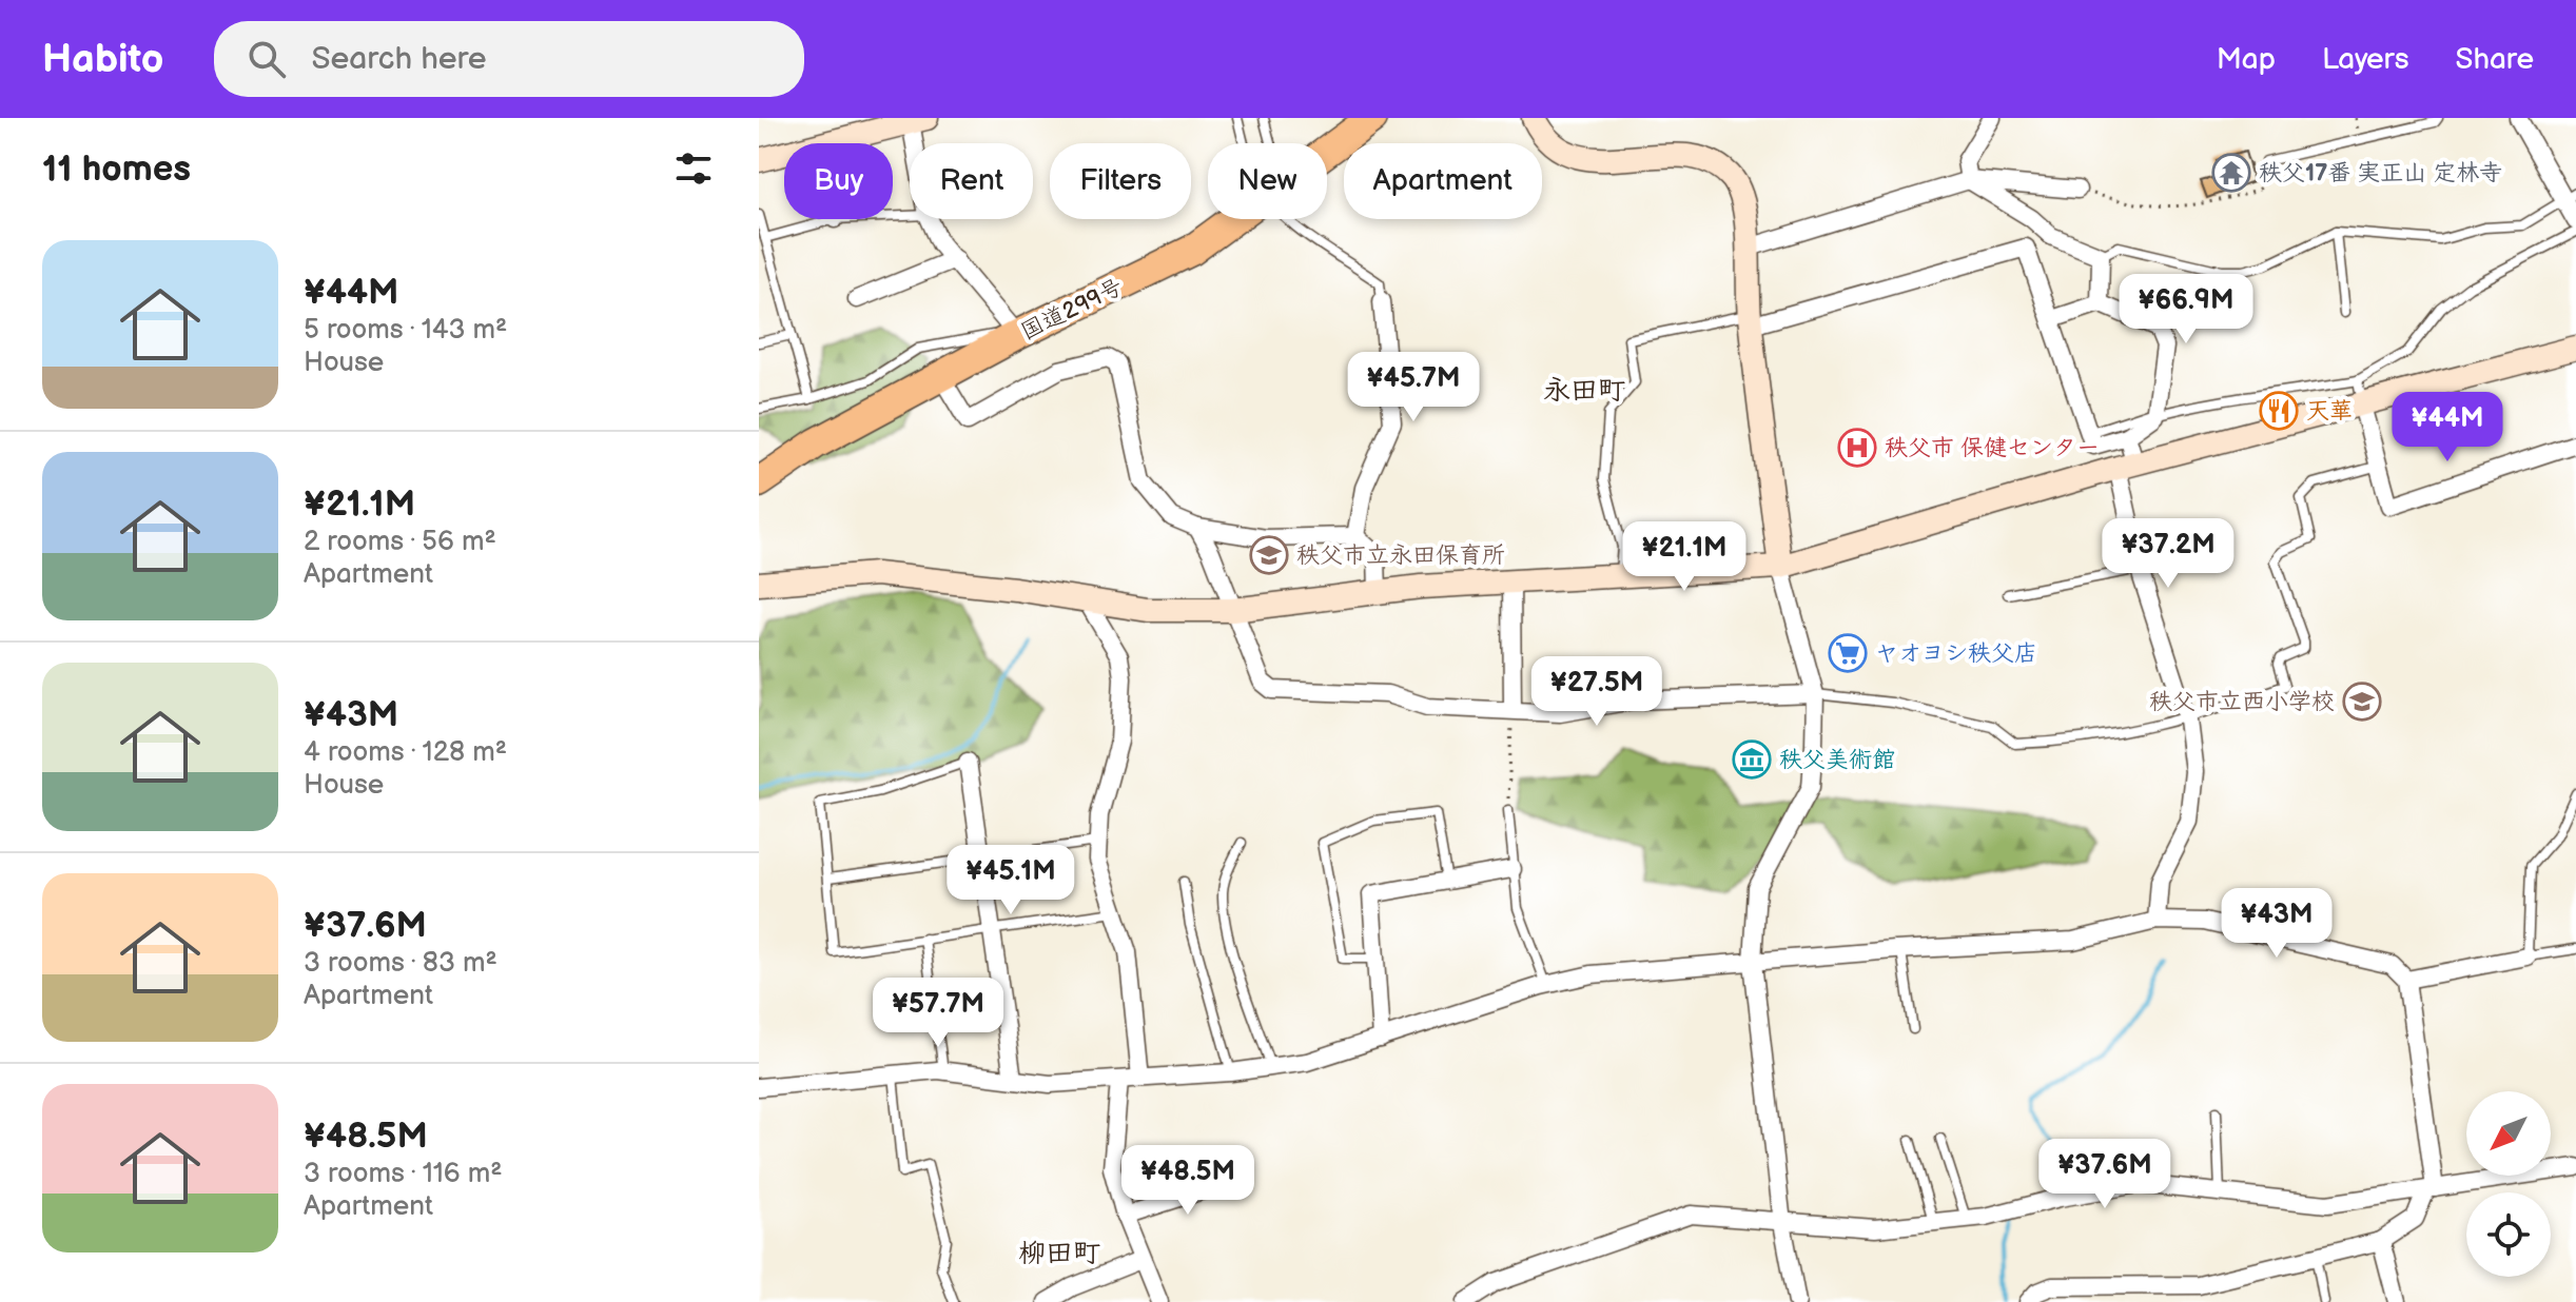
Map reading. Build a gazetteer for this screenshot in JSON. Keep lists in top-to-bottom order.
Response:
{
  "streets": {
    "highway": ["国道299号"]
  },
  "districts": ["永田町", "柳田町"],
  "places": {
    "temple": ["秩父17番 実正山 定林寺"],
    "restaurant": ["天華"],
    "hospital": ["秩父市 保健センター"],
    "school or university": ["秩父市立永田保育所", "秩父市立西小学校"],
    "supermarket": ["ヤオヨシ秩父店"],
    "museum": ["秩父美術館"]
  },
  "north": "bottom left",
  "page": {
    "header": "Habito",
    "search": "Search here",
    "nav": ["Map", "Layers", "Share"],
    "heading": "11 homes",
    "chip": [
      "Buy",
      "Rent",
      "Filters",
      "New",
      "Apartment"
    ],
    "list": [
      {
        "name": "¥44M",
        "note": "5 rooms · 143 m² · House"
      },
      {
        "name": "¥21.1M",
        "note": "2 rooms · 56 m² · Apartment"
      },
      {
        "name": "¥43M",
        "note": "4 rooms · 128 m² · House"
      },
      {
        "name": "¥37.6M",
        "note": "3 rooms · 83 m² · Apartment"
      },
      {
        "name": "¥48.5M",
        "note": "3 rooms · 116 m² · Apartment"
      }
    ],
    "price": [
      "¥66.9M",
      "¥45.7M",
      "¥44M",
      "¥37.2M",
      "¥21.1M",
      "¥27.5M",
      "¥45.1M",
      "¥43M",
      "¥57.7M",
      "¥37.6M",
      "¥48.5M"
    ]
  }
}
